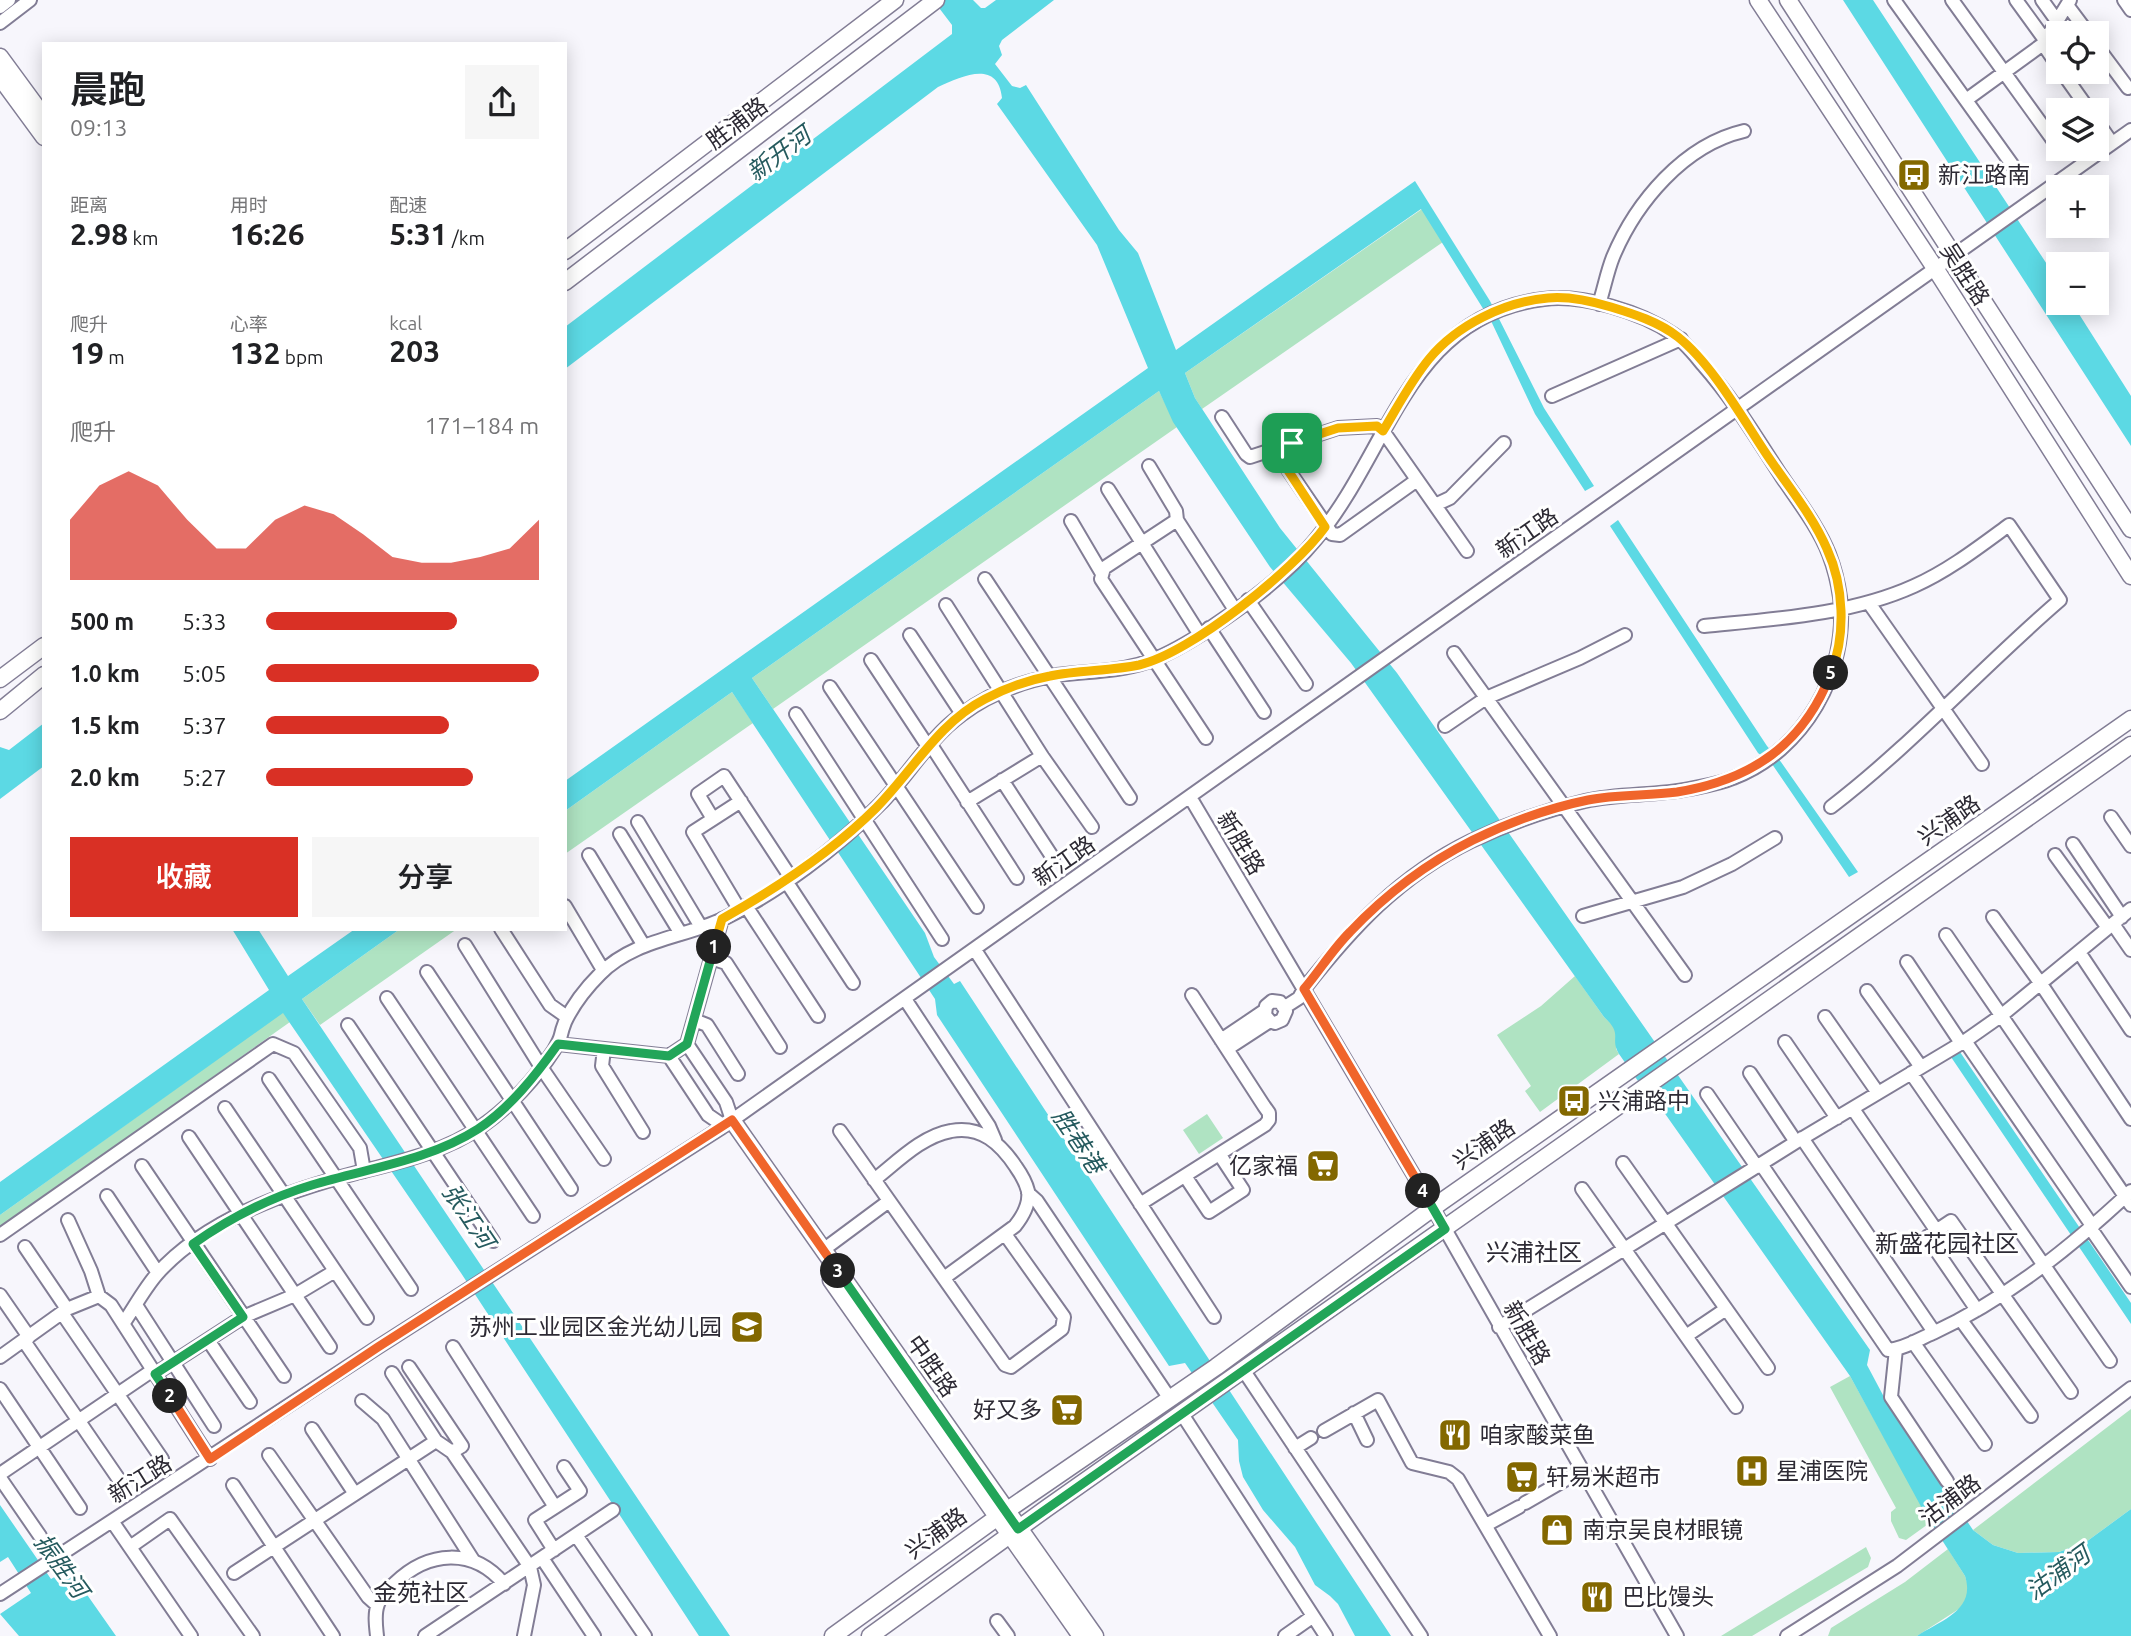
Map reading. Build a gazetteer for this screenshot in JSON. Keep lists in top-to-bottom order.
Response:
{
  "streets": {
    "main road": [
      "胜浦路",
      "吴胜路",
      "兴浦路",
      "中胜路"
    ],
    "street": ["新江路", "新胜路", "沽浦路"]
  },
  "crossings": [
    ["吴胜路", "新江路"],
    ["新江路", "新胜路"],
    ["新江路", "中胜路"],
    ["兴浦路", "新胜路"],
    ["兴浦路", "中胜路"]
  ],
  "districts": ["新盛花园社区", "兴浦社区", "金苑社区"],
  "water": [
    "新开河",
    "胜巷港",
    "张江河",
    "振胜河",
    "沽浦河"
  ],
  "places": {
    "bus stop": ["新江路南", "兴浦路中"],
    "supermarket": ["亿家福", "好又多", "轩易米超市"],
    "school or university": ["苏州工业园区金光幼儿园"],
    "restaurant": ["咱家酸菜鱼", "巴比馒头"],
    "hospital": ["星浦医院"],
    "shop": ["南京吴良材眼镜"]
  },
  "page": {
    "map_buttons": ["+", "−"],
    "heading": ["晨跑", "09:13"],
    "stats": [
      ["距离", "2.98 km"],
      ["用时", "16:26"],
      ["配速", "5:31 /km"],
      ["爬升", "19 m"],
      ["心率", "132 bpm"],
      ["kcal", "203"]
    ],
    "chart": ["爬升", "171–184 m"],
    "list": [
      {
        "name": "500 m",
        "note": "5:33"
      },
      {
        "name": "1.0 km",
        "note": "5:05"
      },
      {
        "name": "1.5 km",
        "note": "5:37"
      },
      {
        "name": "2.0 km",
        "note": "5:27"
      }
    ],
    "pins": [
      "5",
      "1",
      "4",
      "3",
      "2"
    ],
    "buttons": ["收藏", "分享"]
  }
}
